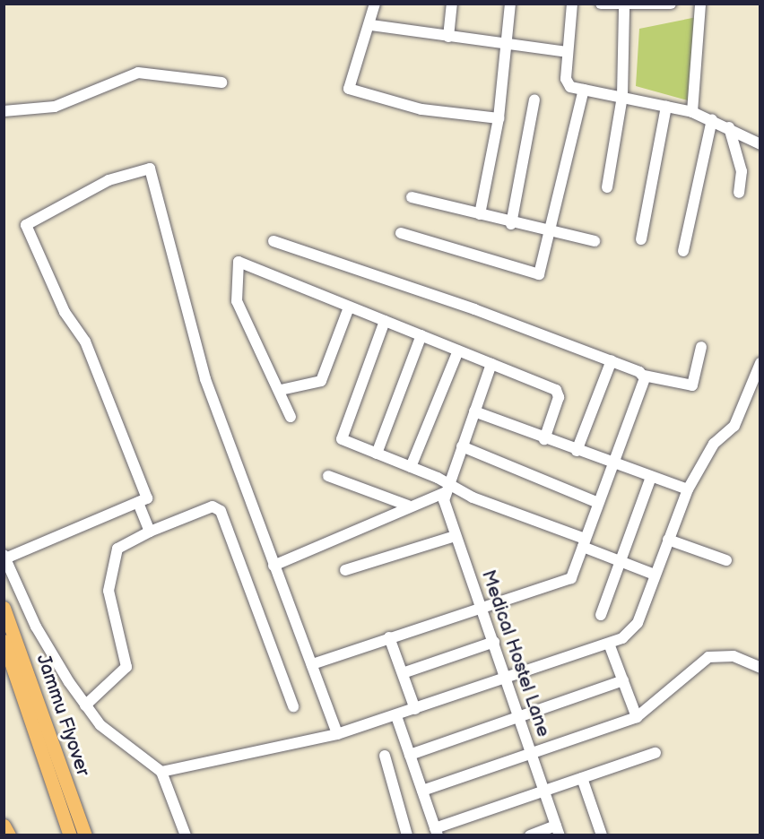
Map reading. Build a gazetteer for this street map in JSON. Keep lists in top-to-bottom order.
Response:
{
  "streets": {
    "main road": ["Jammu Flyover"],
    "street": ["Medical Hostel Lane"]
  }
}
